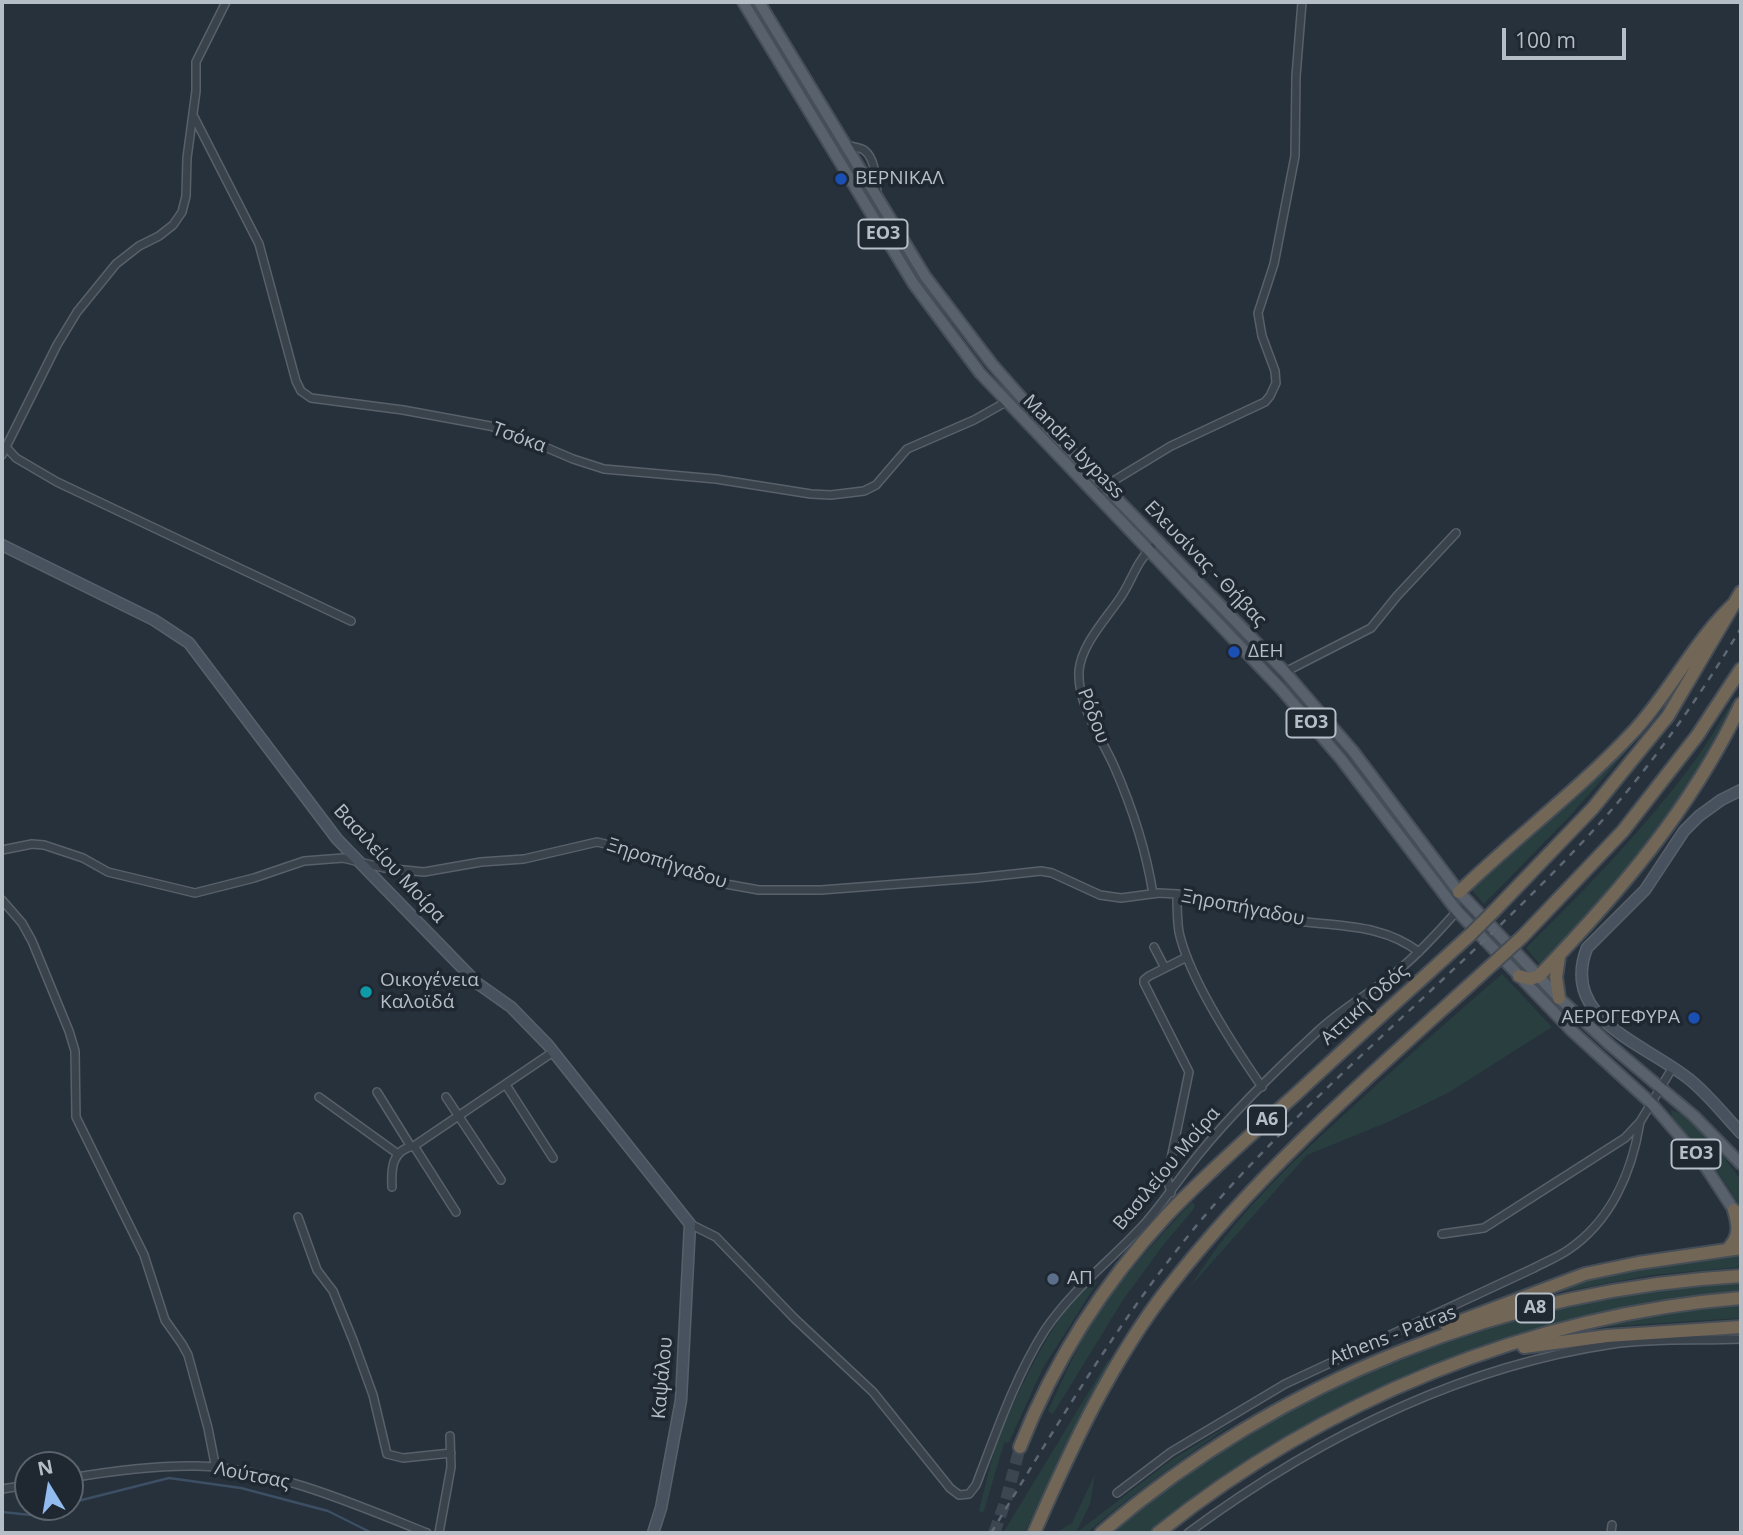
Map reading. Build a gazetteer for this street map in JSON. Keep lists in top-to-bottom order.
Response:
{
  "streets": {
    "highway": [
      "Αττική Οδός",
      "Α6",
      "Α8",
      "Athens - Patras"
    ],
    "main road": ["ΕΟ3", "Mandra bypass", "Ελευσίνας - Θήβας"],
    "street": [
      "Τσόκα",
      "Ρόδου",
      "Βασιλείου Μοίρα",
      "Ξηροπήγαδου",
      "Καψάλου",
      "Λούτσας"
    ]
  },
  "crossings": [
    ["ΕΟ3", "Mandra bypass"],
    ["ΕΟ3", "Βασιλείου Μοίρα"],
    ["Τσόκα", "Mandra bypass"],
    ["Mandra bypass", "Ρόδου"],
    ["Mandra bypass", "Βασιλείου Μοίρα"],
    ["Ελευσίνας - Θήβας", "Ρόδου"],
    ["Ρόδου", "Ξηροπήγαδου"],
    ["Βασιλείου Μοίρα", "Ξηροπήγαδου"],
    ["Βασιλείου Μοίρα", "Καψάλου"]
  ],
  "places": [
    "ΒΕΡΝΙΚΑΛ",
    "ΔΕΗ",
    "Οικογένεια Καλοϊδά",
    "ΑΕΡΟΓΕΦΥΡΑ",
    "ΑΠ"
  ],
  "scale_bar": "100 m",
  "north": "top"
}
